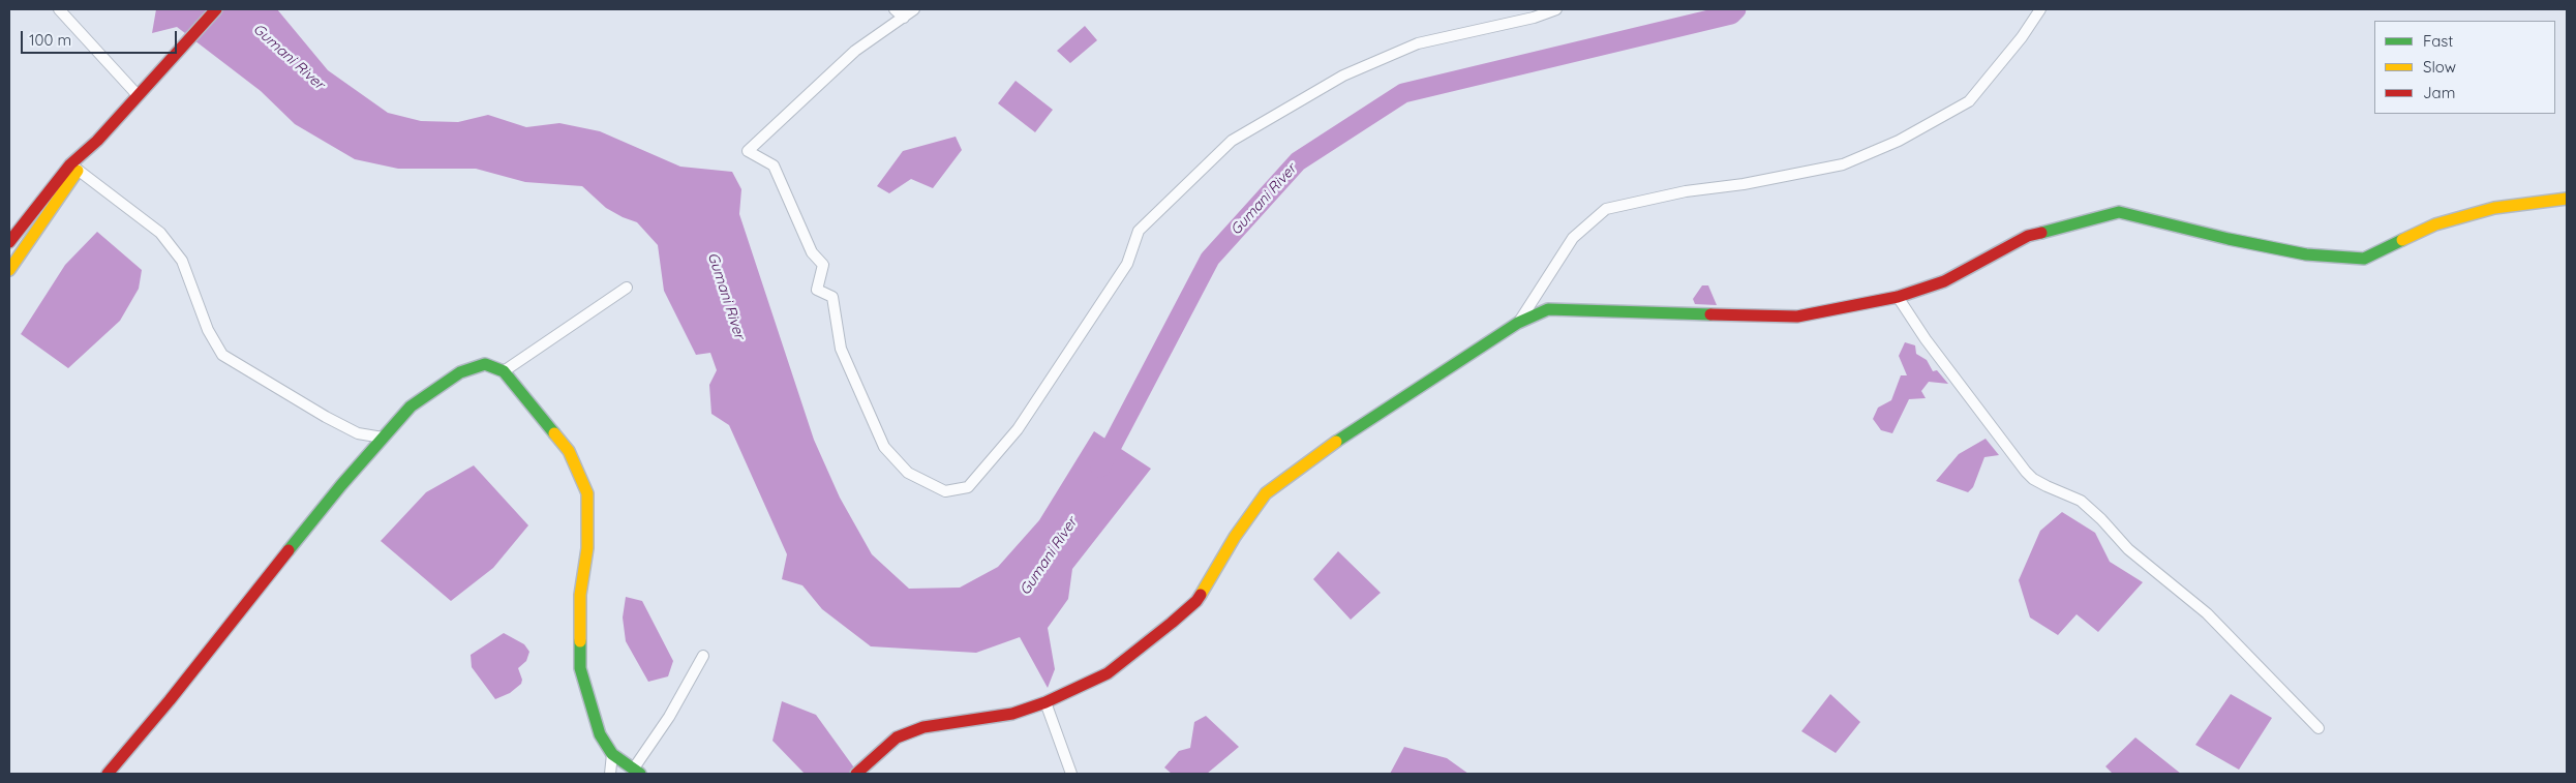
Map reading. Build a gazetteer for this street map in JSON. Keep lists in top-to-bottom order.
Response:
{
  "water": ["Gumani River"],
  "legend": ["Fast", "Slow", "Jam"],
  "scale_bar": "100 m"
}
